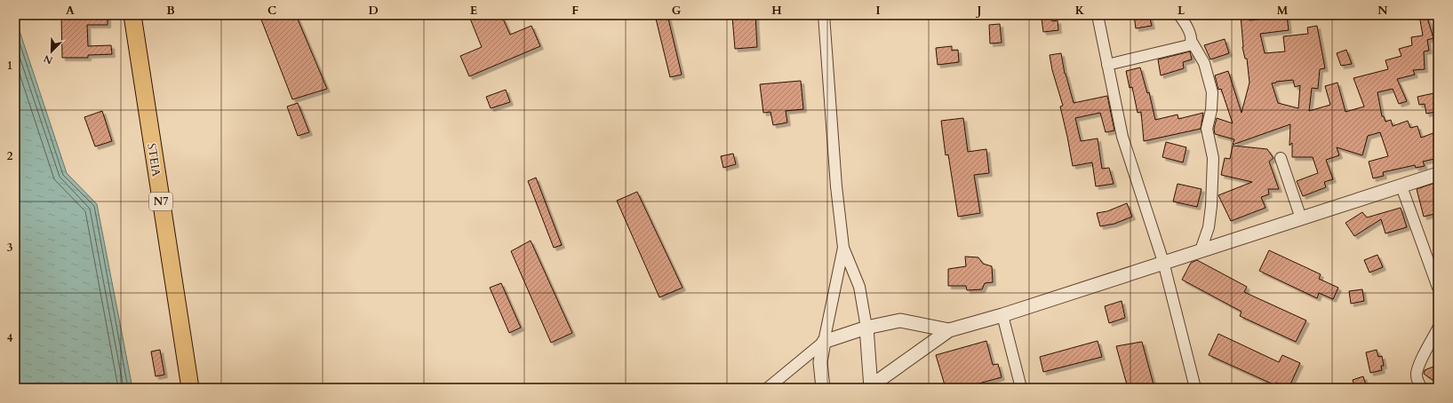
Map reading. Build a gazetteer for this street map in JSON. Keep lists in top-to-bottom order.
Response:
{
  "streets": {
    "main road": ["STEIA", "N7"]
  },
  "north": "bottom left",
  "grid": {
    "columns": [
      "A",
      "B",
      "C",
      "D",
      "E",
      "F",
      "G",
      "H",
      "I",
      "J",
      "K",
      "L",
      "M",
      "N"
    ],
    "rows": [
      "1",
      "2",
      "3",
      "4"
    ]
  }
}
